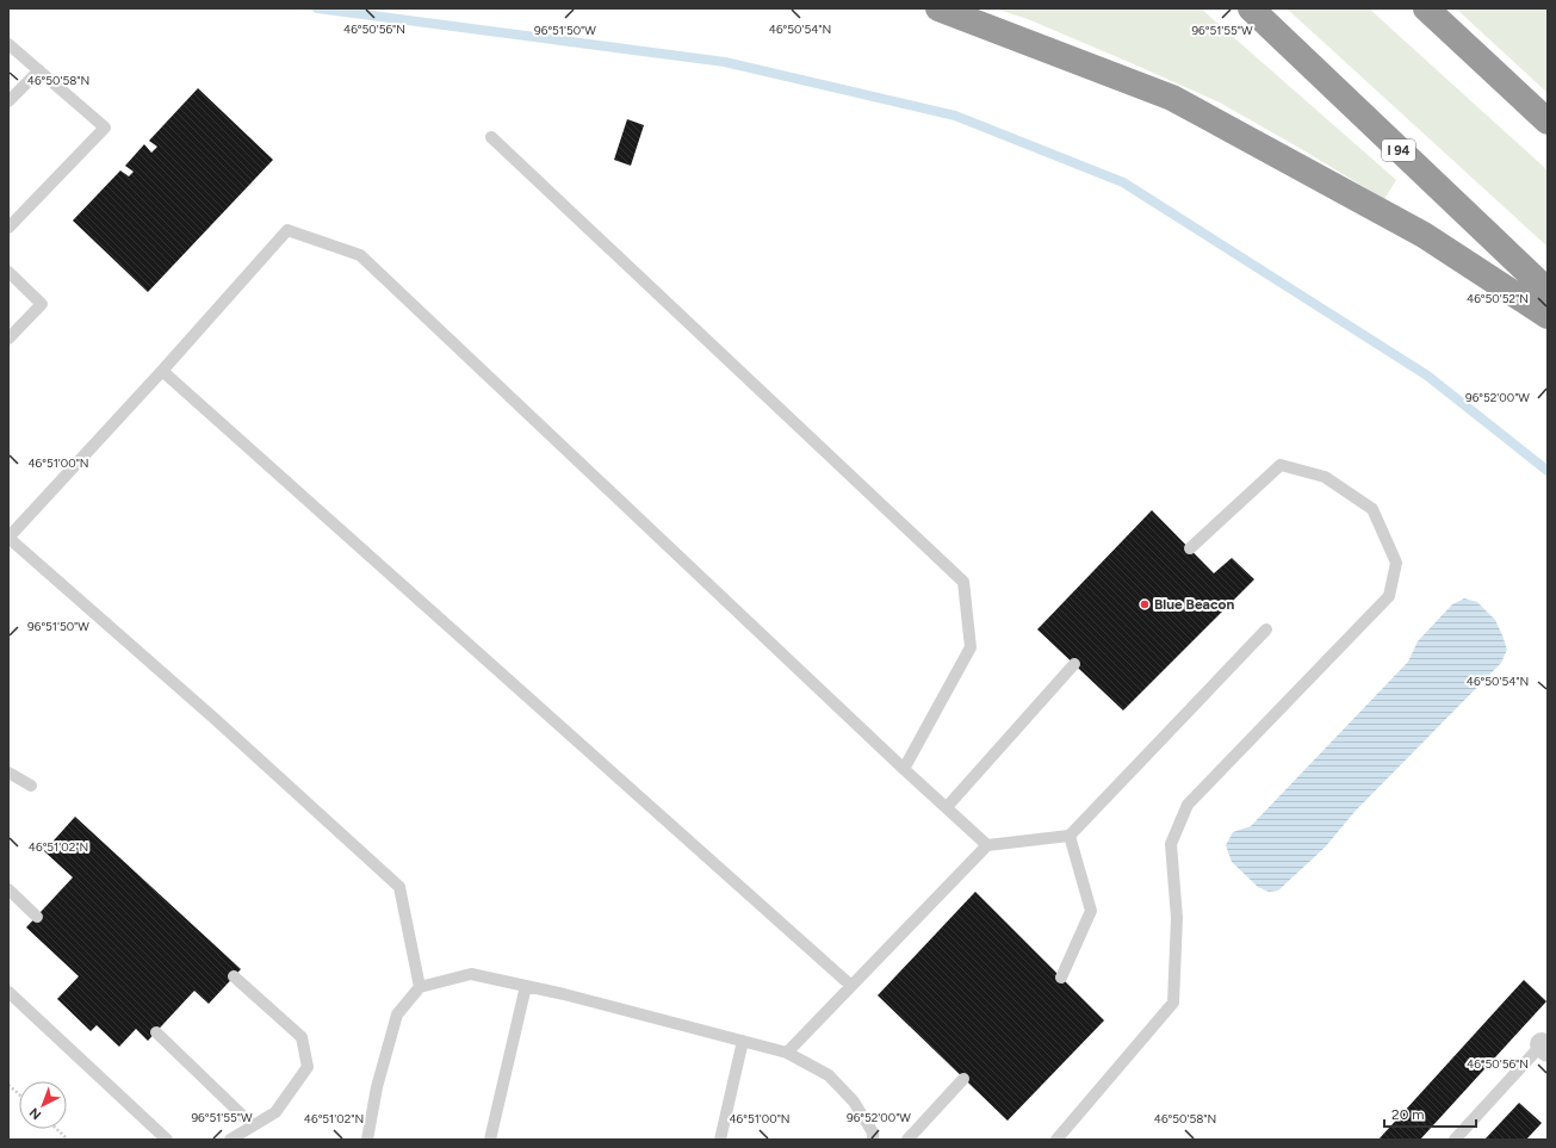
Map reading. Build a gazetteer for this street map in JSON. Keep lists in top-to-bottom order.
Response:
{
  "streets": {
    "highway": ["I 94"]
  },
  "places": ["Blue Beacon"],
  "scale_bar": "20 m",
  "north": "bottom left",
  "coordinates": [
    "46°50'54\"N",
    "46°50'56\"N",
    "96°51'50\"W",
    "96°51'55\"W",
    "46°50'58\"N",
    "46°50'52\"N",
    "96°52'00\"W",
    "46°51'00\"N",
    "46°51'02\"N"
  ]
}
